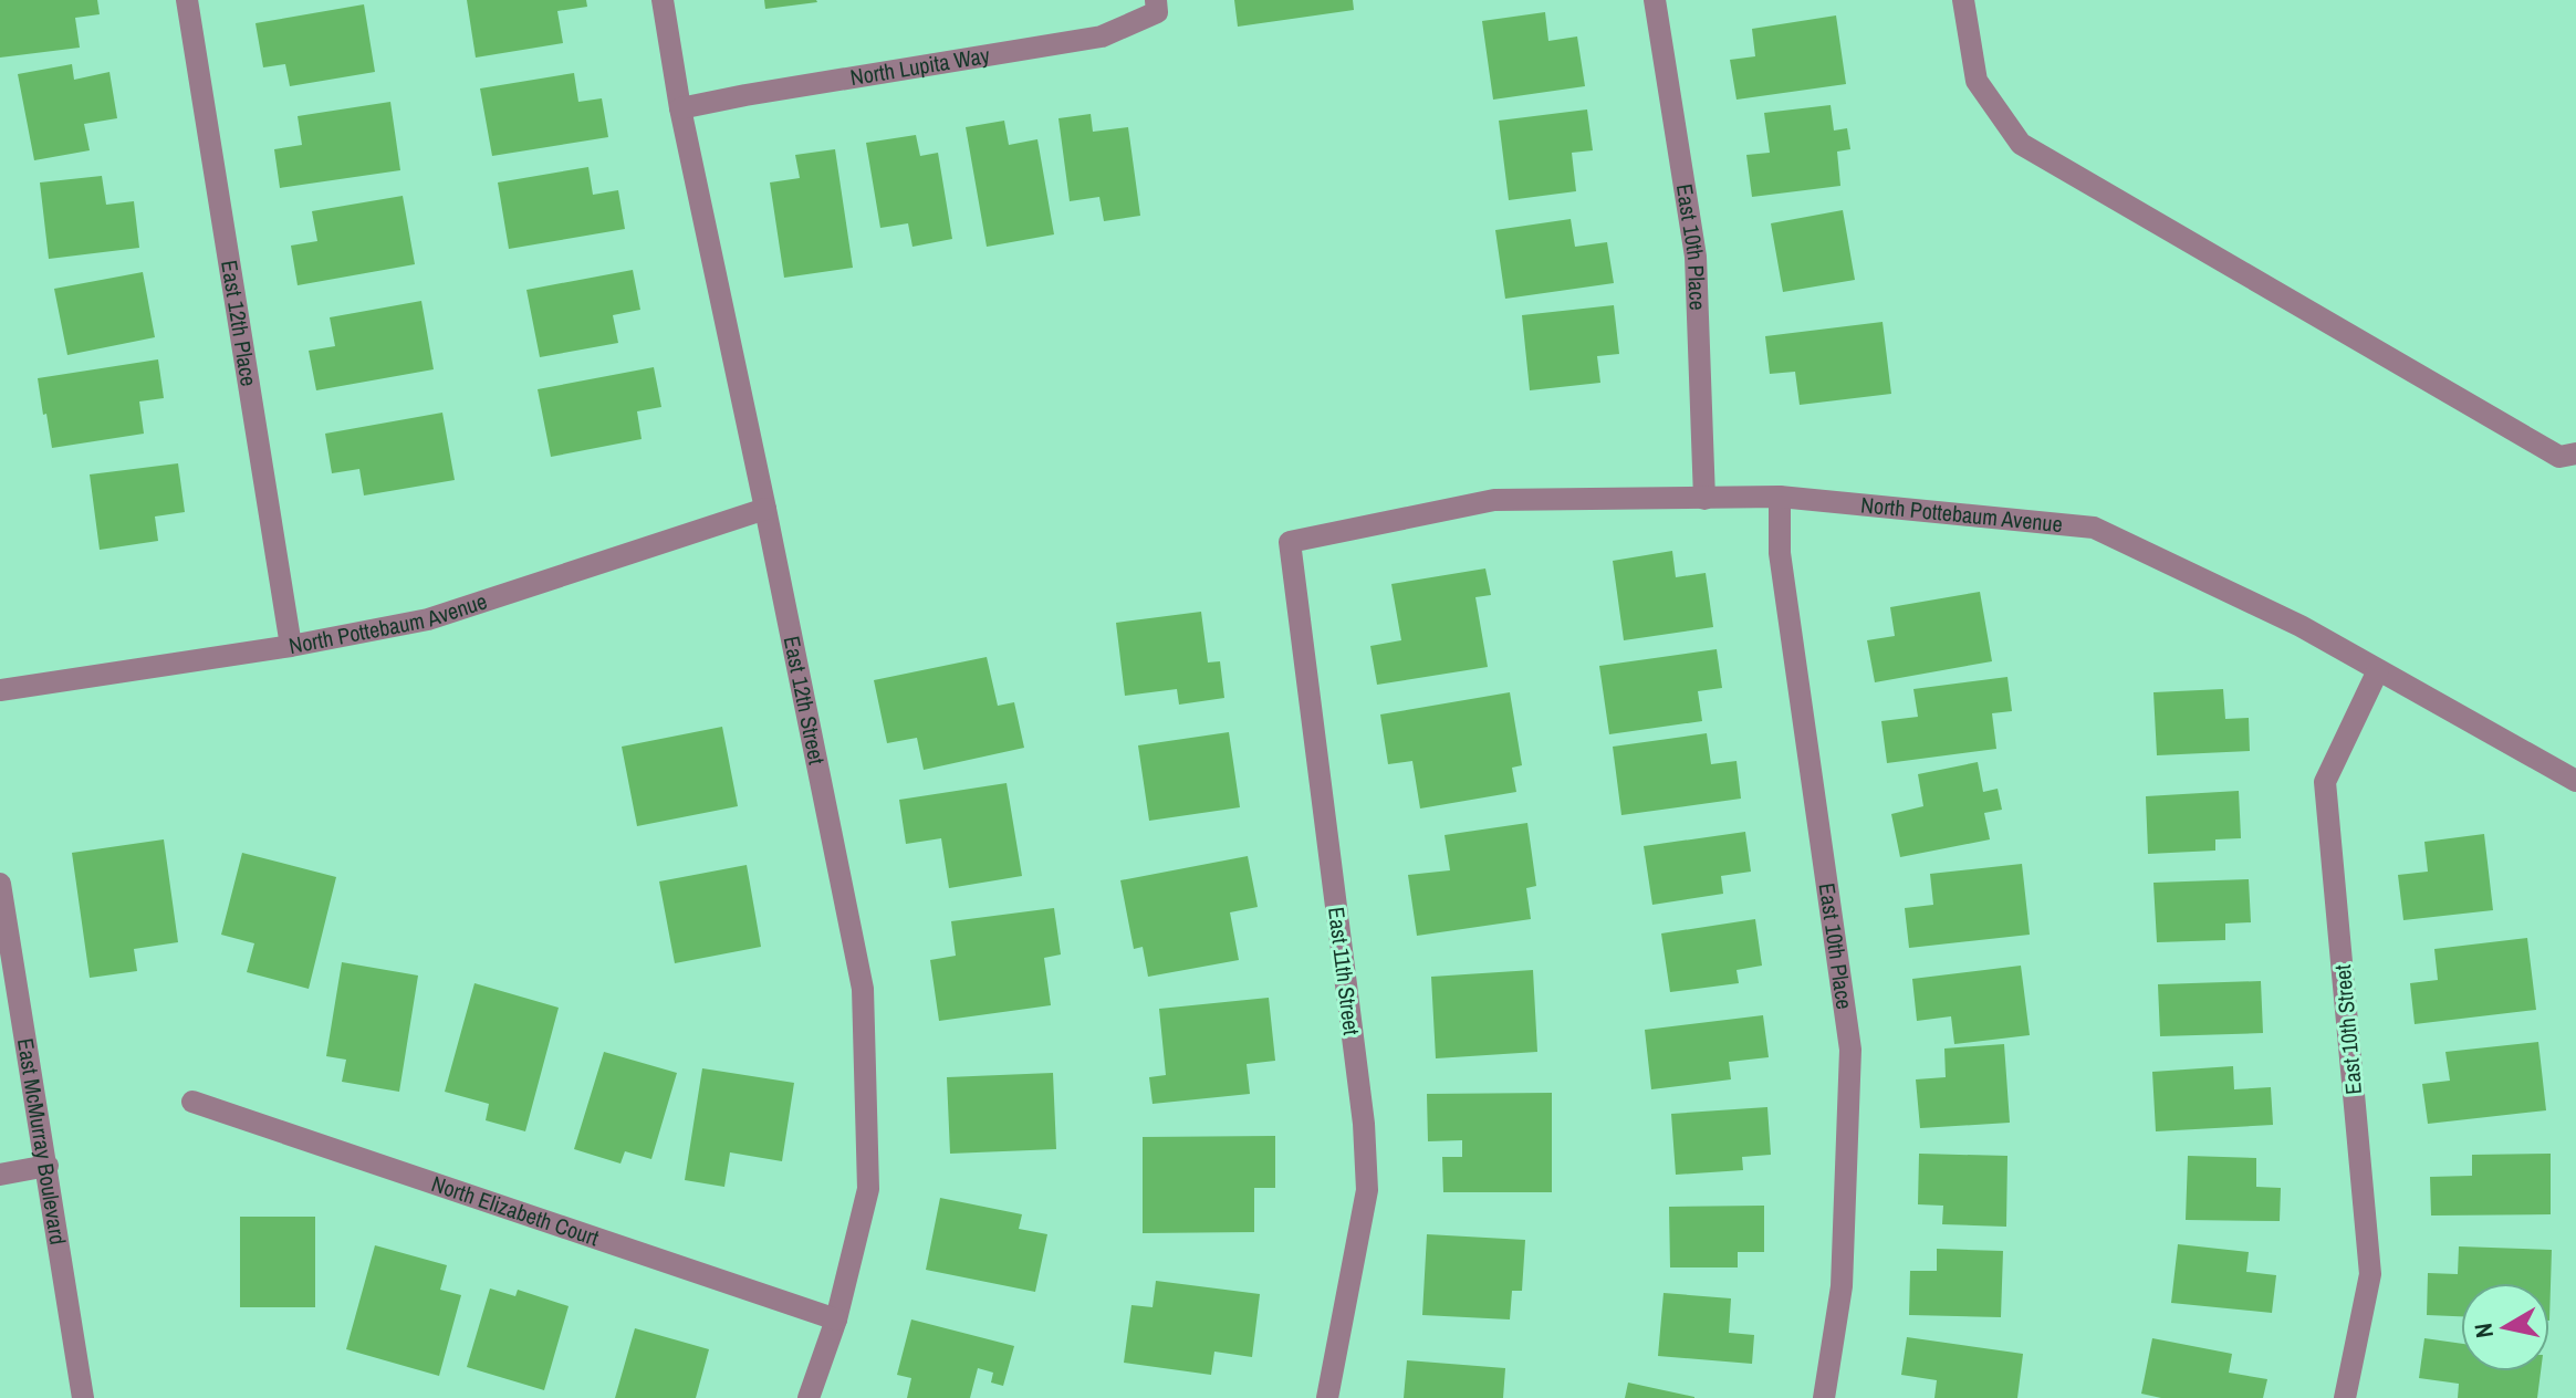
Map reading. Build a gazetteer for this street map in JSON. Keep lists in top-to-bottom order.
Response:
{
  "streets": {
    "street": [
      "North Lupita Way",
      "East 10th Place",
      "East 12th Place",
      "North Pottebaum Avenue",
      "East 12th Street",
      "East 11th Street",
      "East 10th Street",
      "East McMurray Boulevard",
      "North Elizabeth Court"
    ]
  },
  "crossings": [
    ["North Lupita Way", "East 12th Street"],
    ["East 10th Place", "North Pottebaum Avenue"],
    ["East 12th Place", "North Pottebaum Avenue"],
    ["North Pottebaum Avenue", "East 12th Street"],
    ["North Pottebaum Avenue", "East 11th Street"],
    ["North Pottebaum Avenue", "East 10th Street"],
    ["East 12th Street", "North Elizabeth Court"]
  ],
  "north": "left"
}
